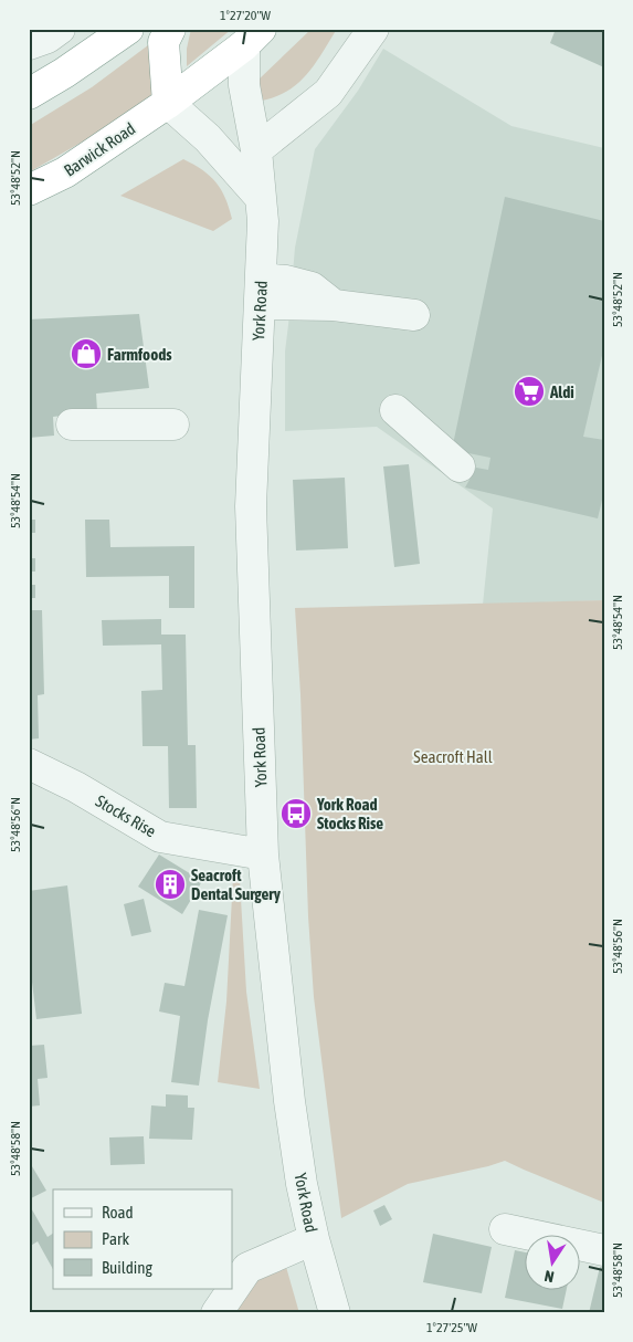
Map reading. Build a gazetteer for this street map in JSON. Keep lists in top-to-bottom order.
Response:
{
  "streets": {
    "highway": ["Barwick Road", "York Road"],
    "street": ["Stocks Rise"]
  },
  "crossings": [
    ["Barwick Road", "York Road"],
    ["York Road", "Stocks Rise"]
  ],
  "parks": ["Seacroft Hall"],
  "places": {
    "shop": ["Farmfoods"],
    "supermarket": ["Aldi"],
    "bus stop": ["York Road Stocks Rise"],
    "building": ["Seacroft Dental Surgery"]
  },
  "legend": ["Road", "Park", "Building"],
  "north": "bottom",
  "coordinates": [
    "1°27'20\"W",
    "53°48'52\"N",
    "53°48'54\"N",
    "53°48'56\"N",
    "53°48'58\"N",
    "1°27'25\"W"
  ]
}
